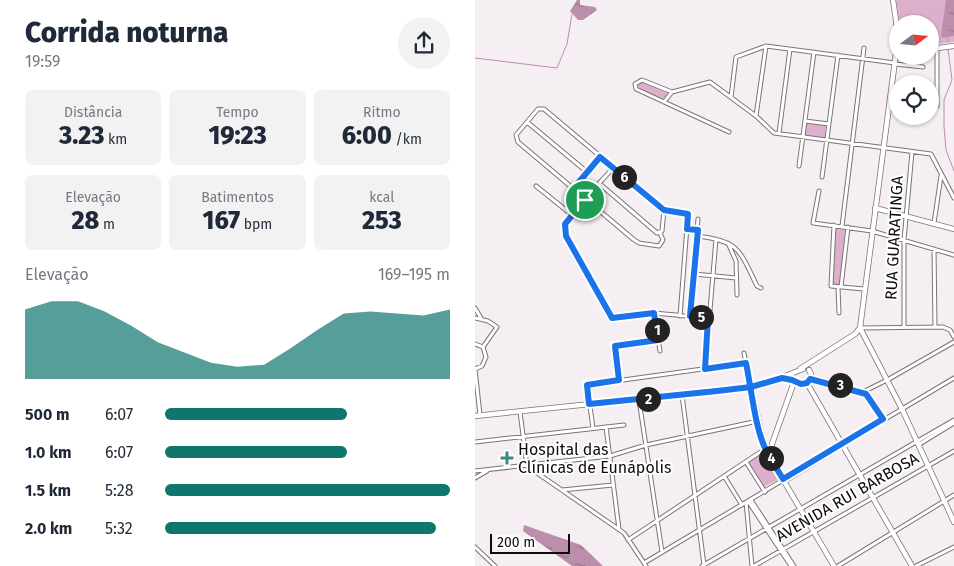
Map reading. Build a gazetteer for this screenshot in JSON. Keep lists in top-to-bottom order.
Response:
{
  "streets": {
    "street": ["RUA GUARATINGA", "AVENIDA RUI BARBOSA"]
  },
  "places": {
    "health": ["Hospital das Clínicas de Eunápolis"]
  },
  "scale_bar": "200 m",
  "north": "right",
  "page": {
    "heading": ["Corrida noturna", "19:59"],
    "stats": [
      ["Distância", "3.23 km"],
      ["Tempo", "19:23"],
      ["Ritmo", "6:00 /km"],
      ["Elevação", "28 m"],
      ["Batimentos", "167 bpm"],
      ["kcal", "253"]
    ],
    "pins": [
      "6",
      "5",
      "1",
      "3",
      "2",
      "4"
    ],
    "chart": ["Elevação", "169–195 m"],
    "list": [
      {
        "name": "500 m",
        "note": "6:07"
      },
      {
        "name": "1.0 km",
        "note": "6:07"
      },
      {
        "name": "1.5 km",
        "note": "5:28"
      },
      {
        "name": "2.0 km",
        "note": "5:32"
      }
    ],
    "scale": "200 m"
  }
}
